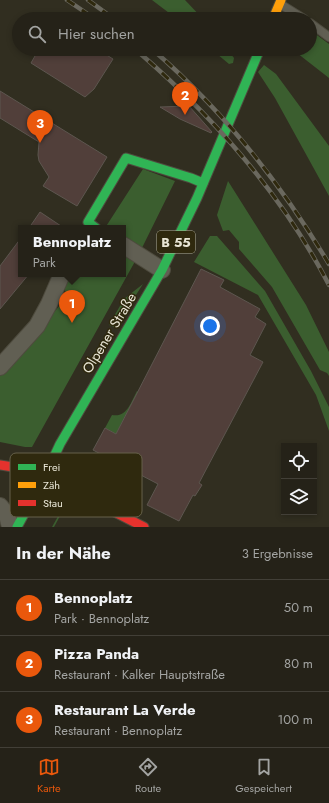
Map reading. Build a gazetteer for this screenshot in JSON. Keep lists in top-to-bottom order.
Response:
{
  "streets": {
    "main road": ["B 55", "Olpener Straße"]
  },
  "legend": ["Frei", "Zäh", "Stau"],
  "page": {
    "search": "Hier suchen",
    "pins": ["2", "3", "1"],
    "popup": ["Bennoplatz", "Park"],
    "heading": ["In der Nähe", "3 Ergebnisse"],
    "list": [
      {
        "mark": "1",
        "name": "Bennoplatz",
        "note": "Park · Bennoplatz",
        "value": "50 m"
      },
      {
        "mark": "2",
        "name": "Pizza Panda",
        "note": "Restaurant · Kalker Hauptstraße",
        "value": "80 m"
      },
      {
        "mark": "3",
        "name": "Restaurant La Verde",
        "note": "Restaurant · Bennoplatz",
        "value": "100 m"
      }
    ],
    "nav": ["Karte", "Route", "Gespeichert"]
  }
}
